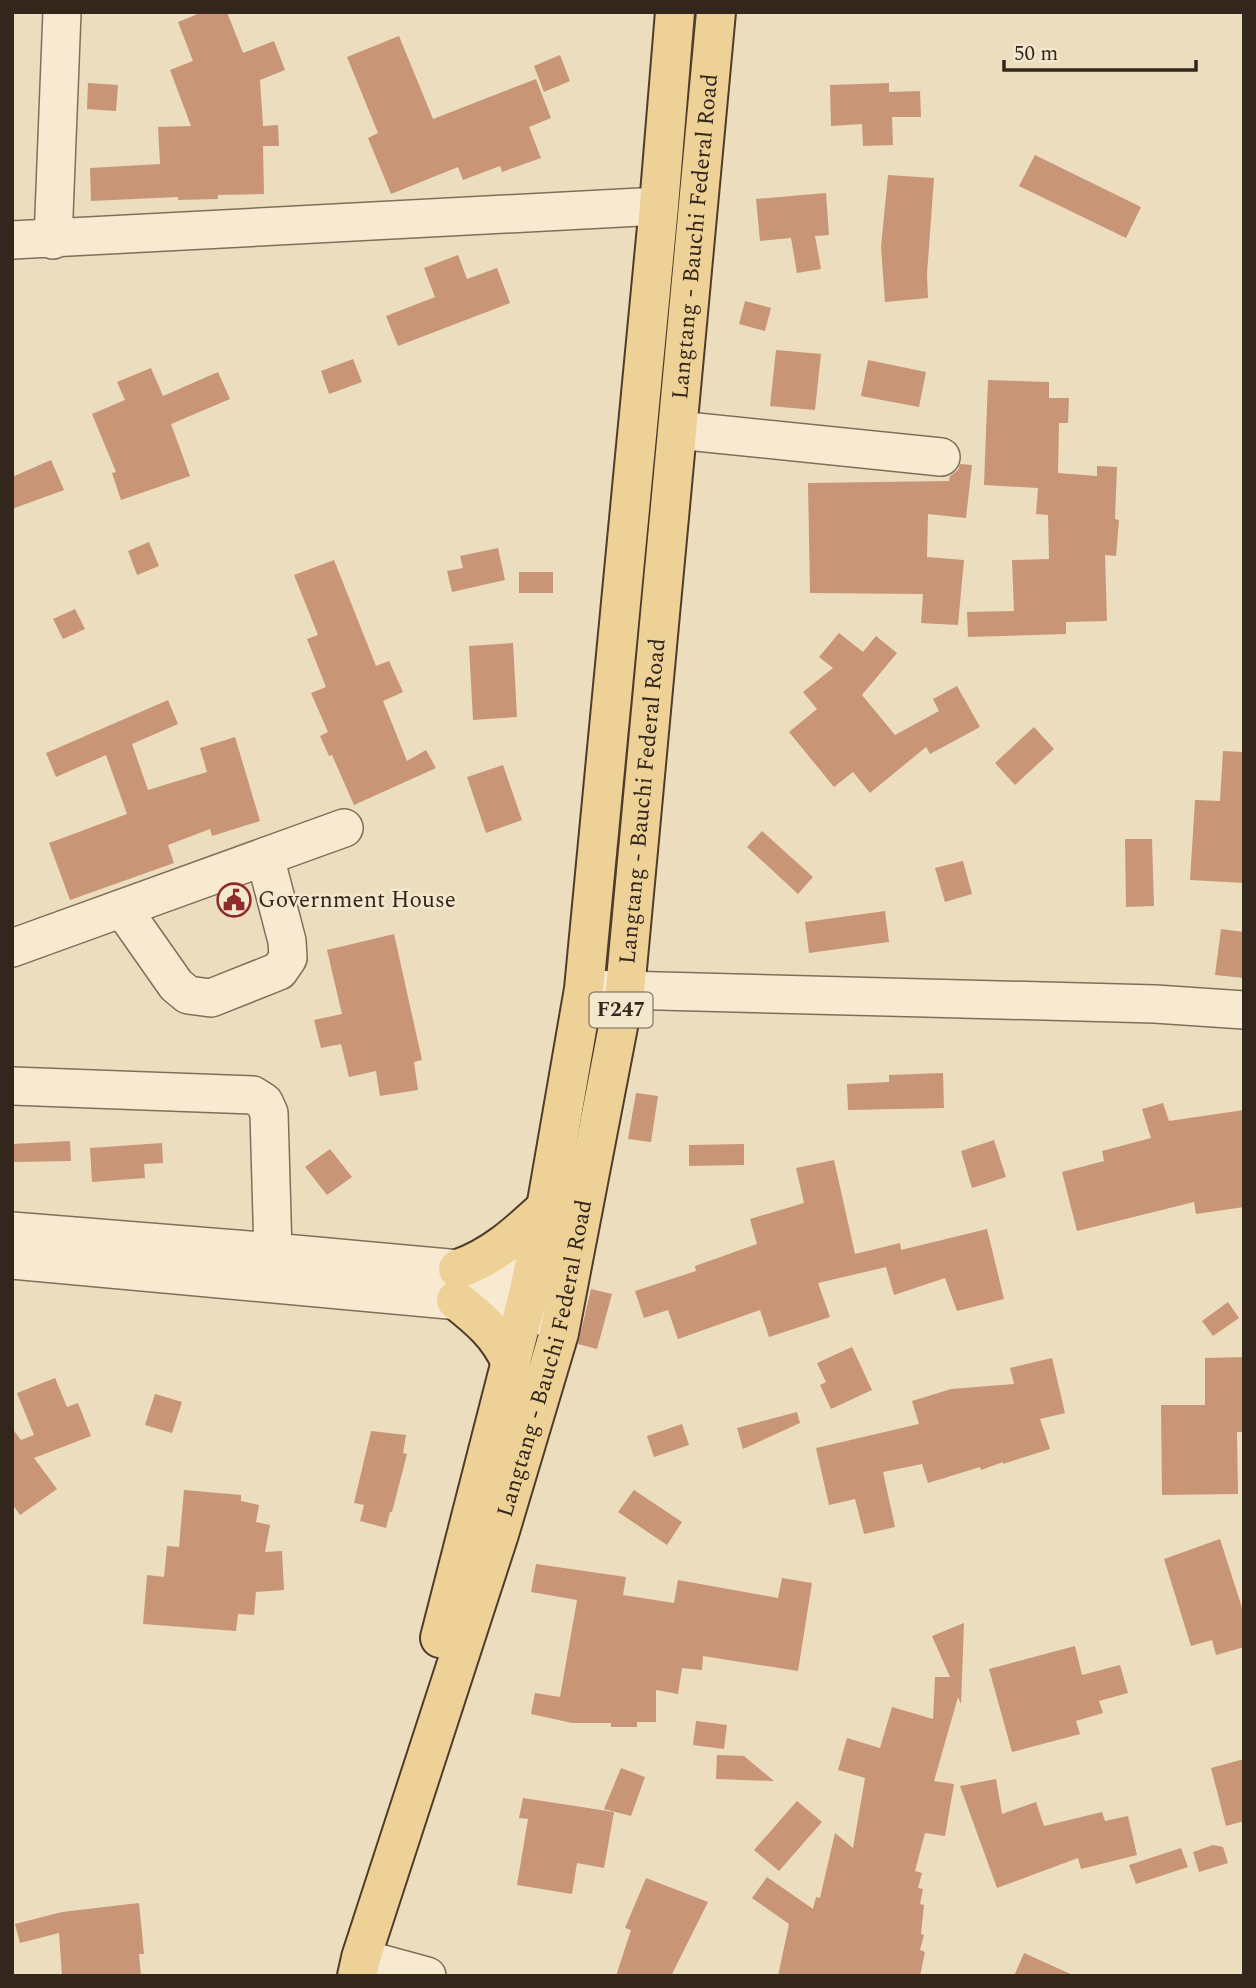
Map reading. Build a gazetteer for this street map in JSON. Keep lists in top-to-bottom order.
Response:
{
  "streets": {
    "main road": ["Langtang - Bauchi Federal Road", "F247"]
  },
  "places": {
    "public building": ["Government House"]
  },
  "scale_bar": "50 m"
}
